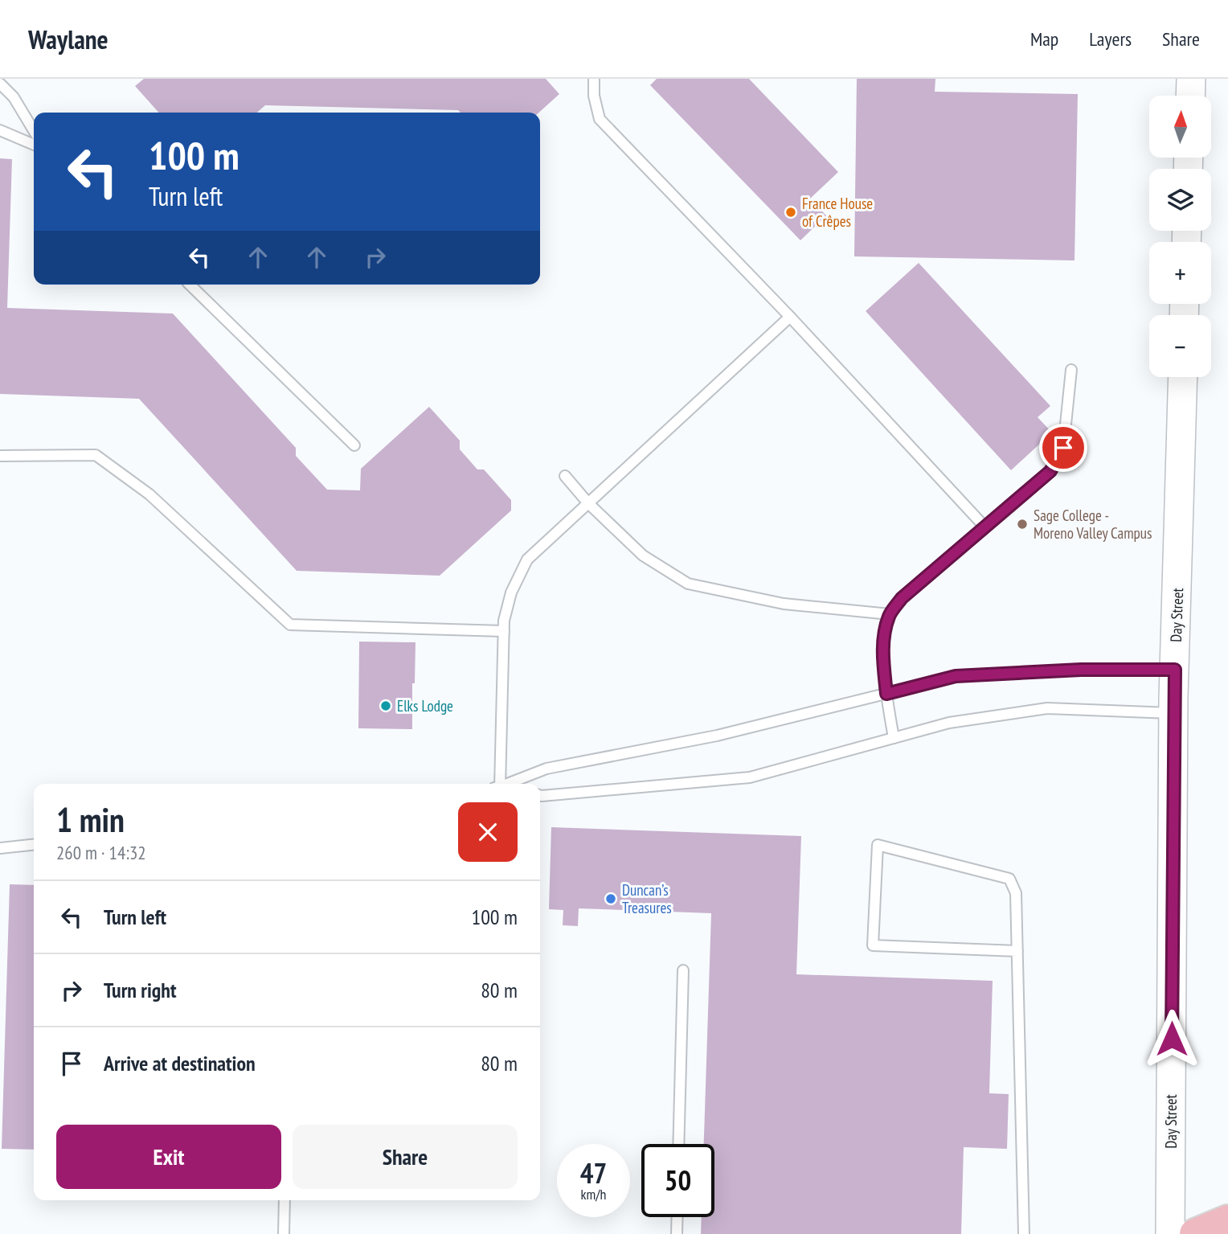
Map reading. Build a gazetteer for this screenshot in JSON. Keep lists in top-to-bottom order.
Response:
{
  "streets": {
    "main road": ["Day Street"]
  },
  "places": [
    "France House of Crêpes",
    "Sage College - Moreno Valley Campus",
    "Elks Lodge",
    "Duncan’s Treasures"
  ],
  "north": "top",
  "page": {
    "header": "Waylane",
    "nav": ["Map", "Layers", "Share"],
    "map_buttons": ["+", "−"],
    "turn": ["100 m", "Turn left"],
    "heading": ["1 min", "260 m · 14:32"],
    "list": [
      {
        "name": "Turn left",
        "value": "100 m"
      },
      {
        "name": "Turn right",
        "value": "80 m"
      },
      {
        "name": "Arrive at destination",
        "value": "80 m"
      }
    ],
    "buttons": ["Exit", "Share"],
    "speed": "47 km/h",
    "limit": "50"
  }
}
